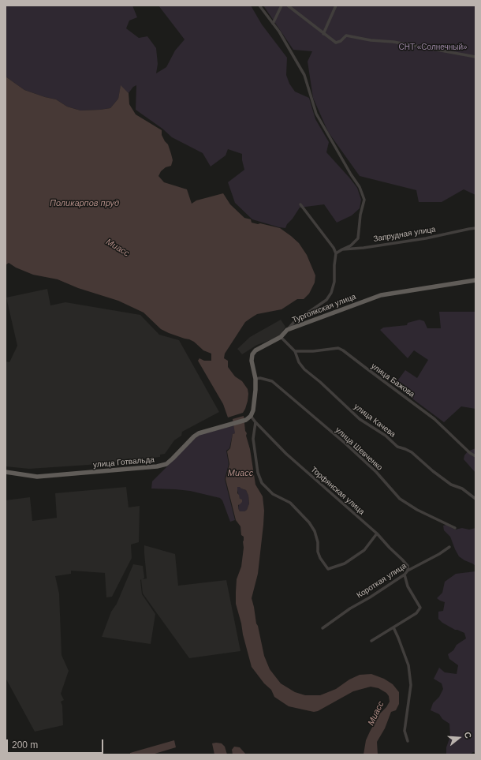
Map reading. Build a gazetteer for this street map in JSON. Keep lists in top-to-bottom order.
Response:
{
  "streets": {
    "main road": ["Тургоякская улица", "улица Готвальда"],
    "street": [
      "Запрудная улица",
      "улица Бажова",
      "улица Качева",
      "улица Шевченко",
      "Торфянская улица",
      "Короткая улица"
    ]
  },
  "crossings": [
    ["Тургоякская улица", "улица Качева"],
    ["Тургоякская улица", "улица Шевченко"],
    ["Тургоякская улица", "улица Готвальда"],
    ["Тургоякская улица", "Торфянская улица"],
    ["улица Бажова", "улица Качева"],
    ["улица Готвальда", "Торфянская улица"],
    ["Торфянская улица", "Короткая улица"]
  ],
  "water": ["Поликарпов пруд", "Миасс"],
  "parks": ["СНТ «Солнечный»"],
  "scale_bar": "200 m",
  "north": "right"
}
